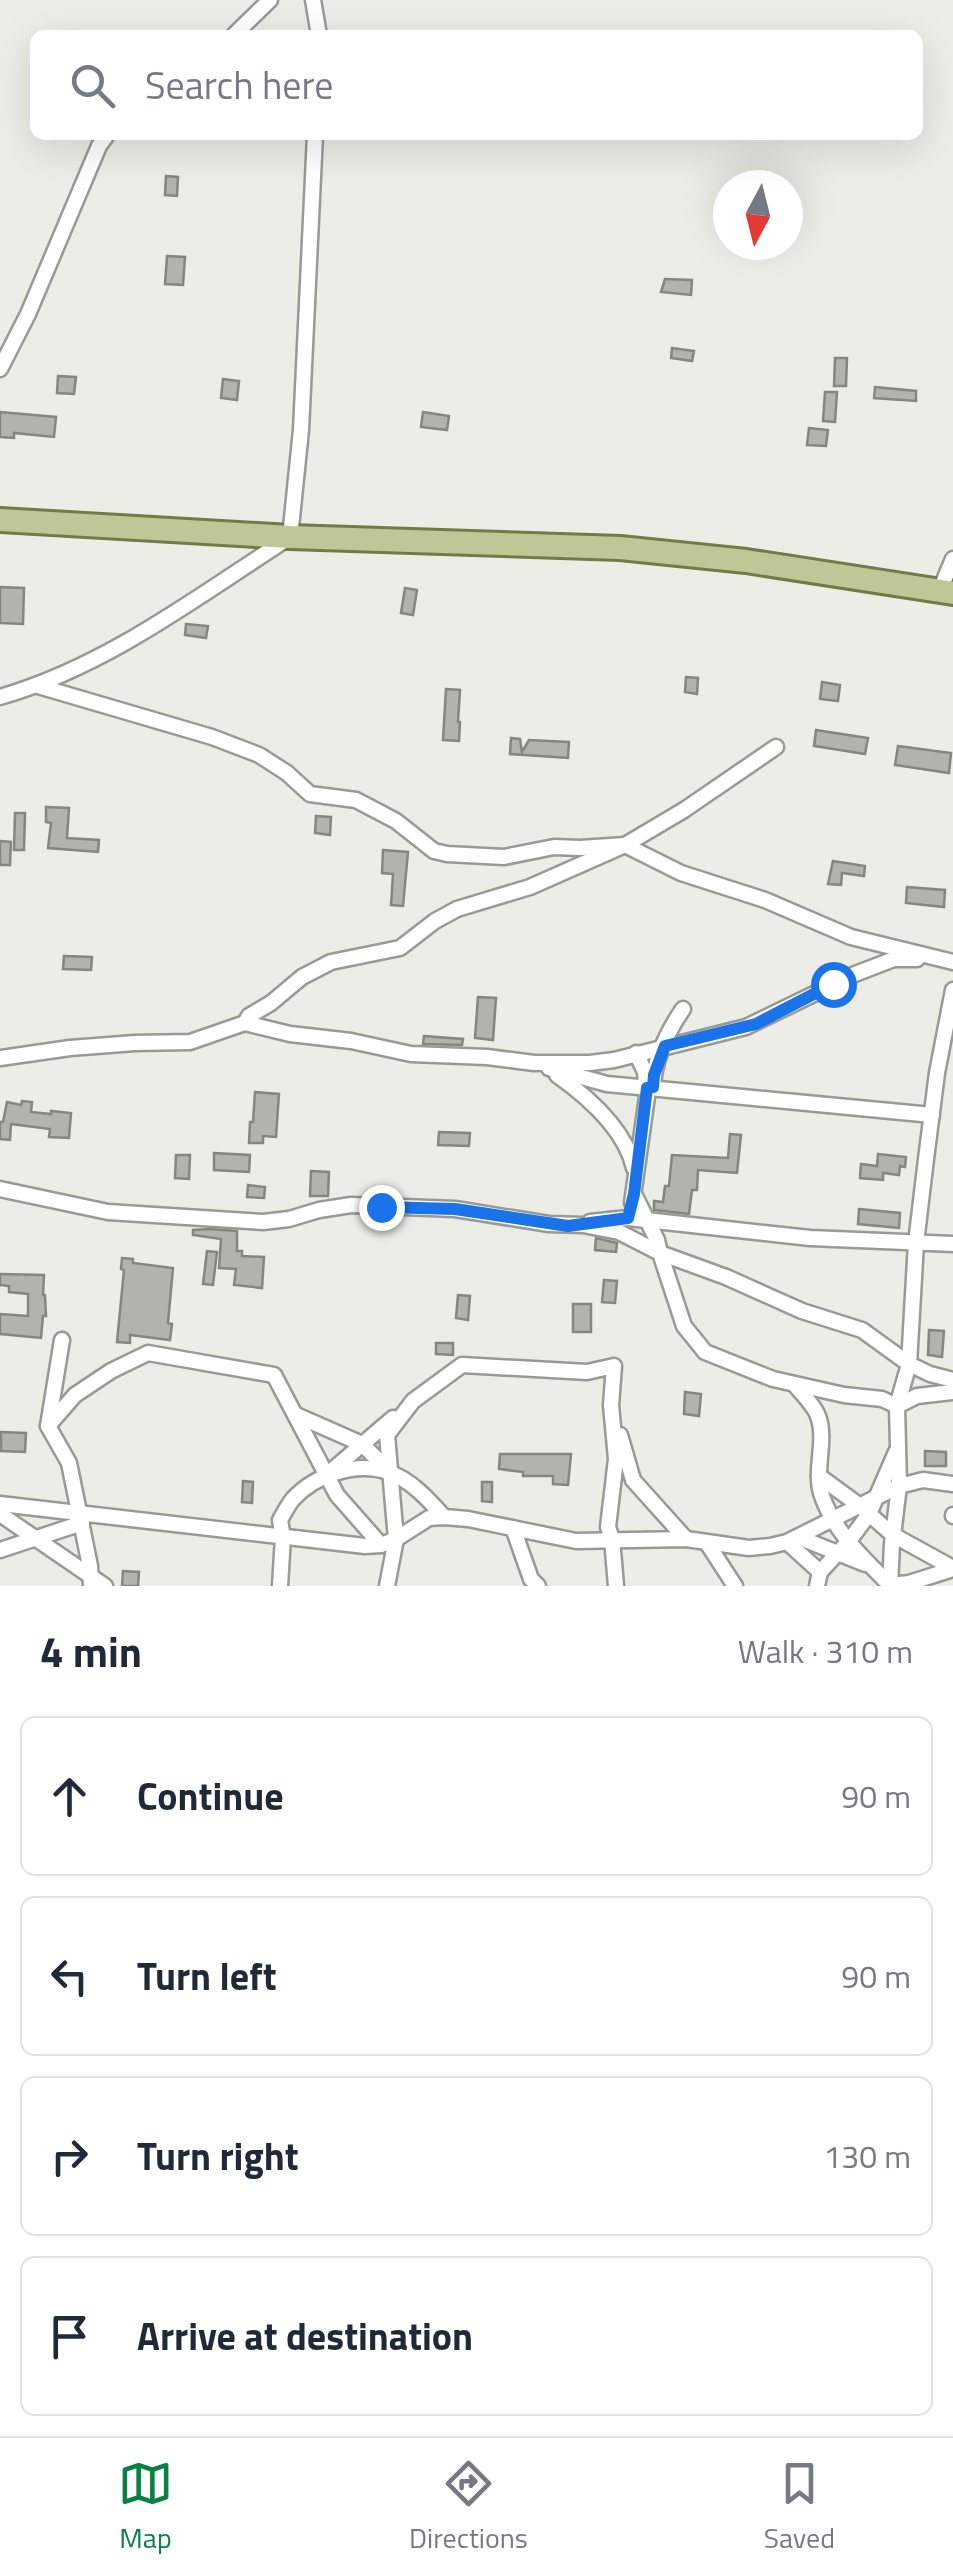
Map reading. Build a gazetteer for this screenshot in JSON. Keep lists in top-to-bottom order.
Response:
{
  "north": "bottom",
  "page": {
    "search": "Search here",
    "heading": ["4 min", "Walk · 310 m"],
    "list": [
      ["Continue", "90 m"],
      ["Turn left", "90 m"],
      ["Turn right", "130 m"],
      "Arrive at destination"
    ],
    "nav": ["Map", "Directions", "Saved"]
  }
}
